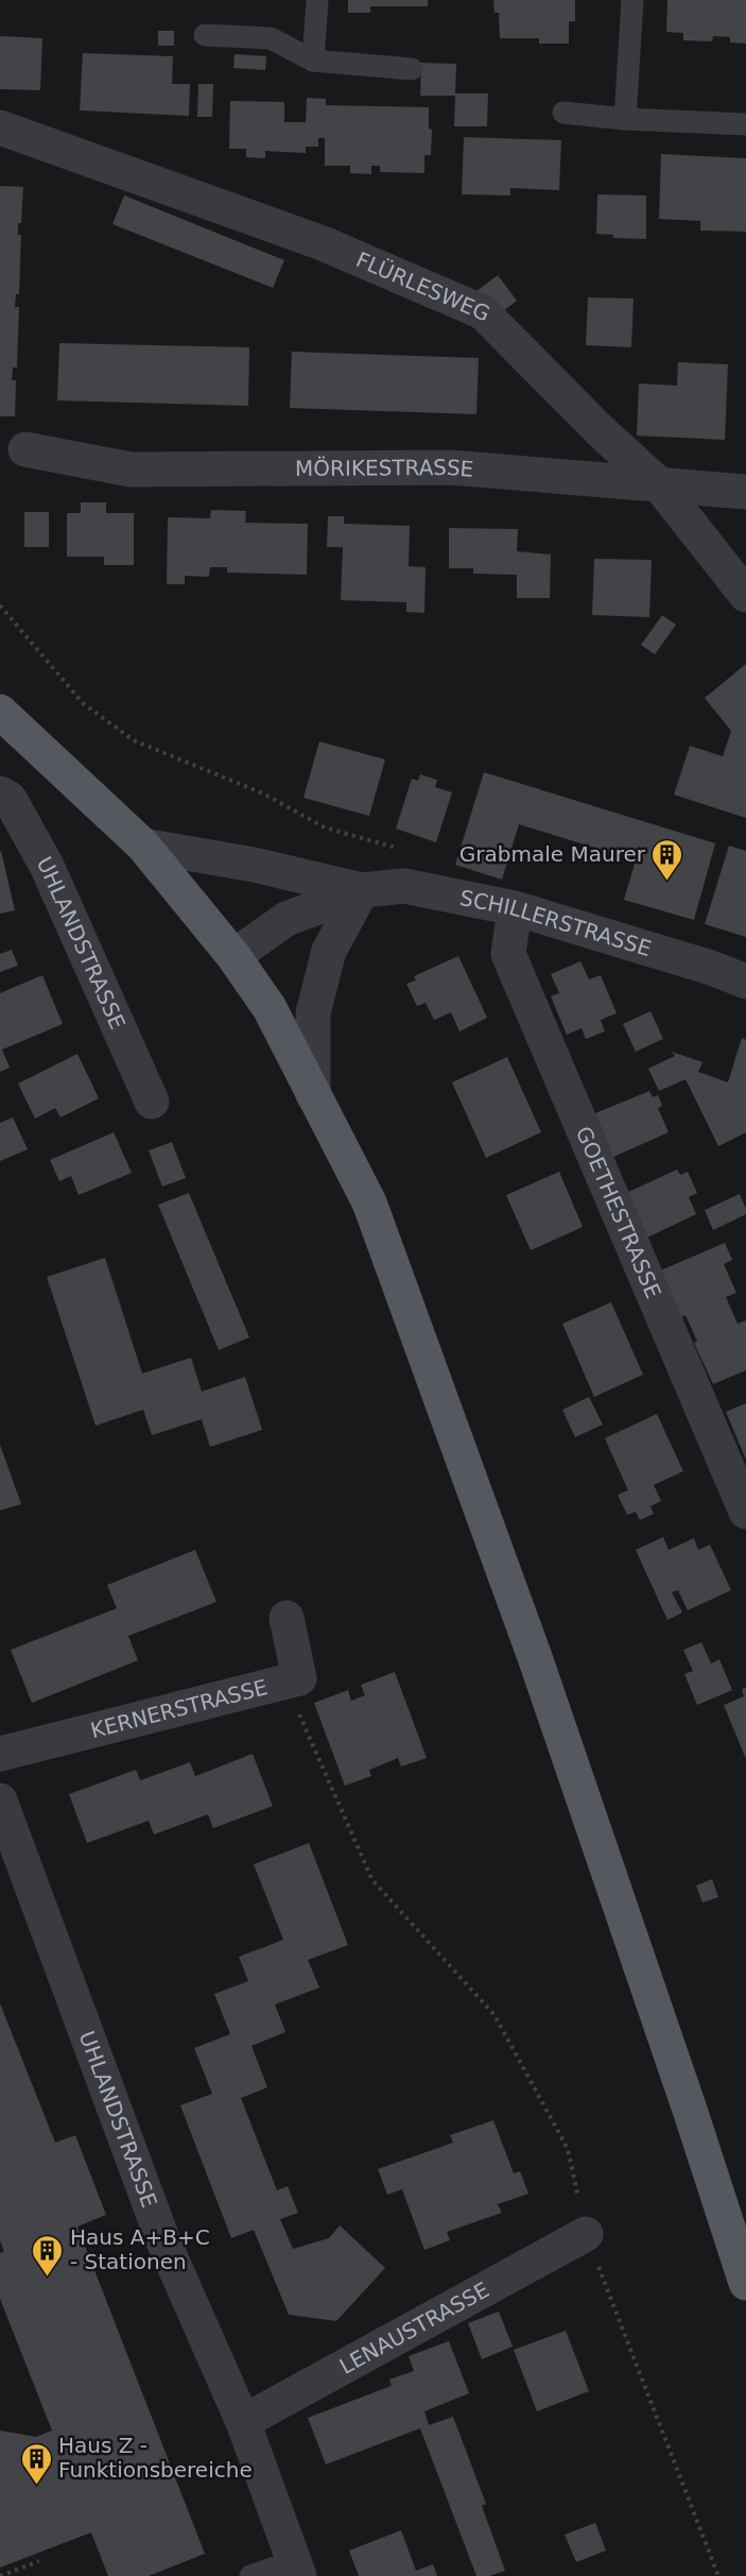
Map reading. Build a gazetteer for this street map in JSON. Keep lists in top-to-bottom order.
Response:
{
  "streets": {
    "street": [
      "FLÜRLESWEG",
      "MÖRIKESTRASSE",
      "SCHILLERSTRASSE",
      "UHLANDSTRASSE",
      "GOETHESTRASSE",
      "KERNERSTRASSE",
      "LENAUSTRASSE"
    ]
  },
  "crossings": [
    ["FLÜRLESWEG", "MÖRIKESTRASSE"],
    ["SCHILLERSTRASSE", "GOETHESTRASSE"],
    ["UHLANDSTRASSE", "LENAUSTRASSE"]
  ],
  "places": {
    "building": ["Grabmale Maurer", "Haus A+B+C - Stationen", "Haus Z - Funktionsbereiche"]
  }
}
